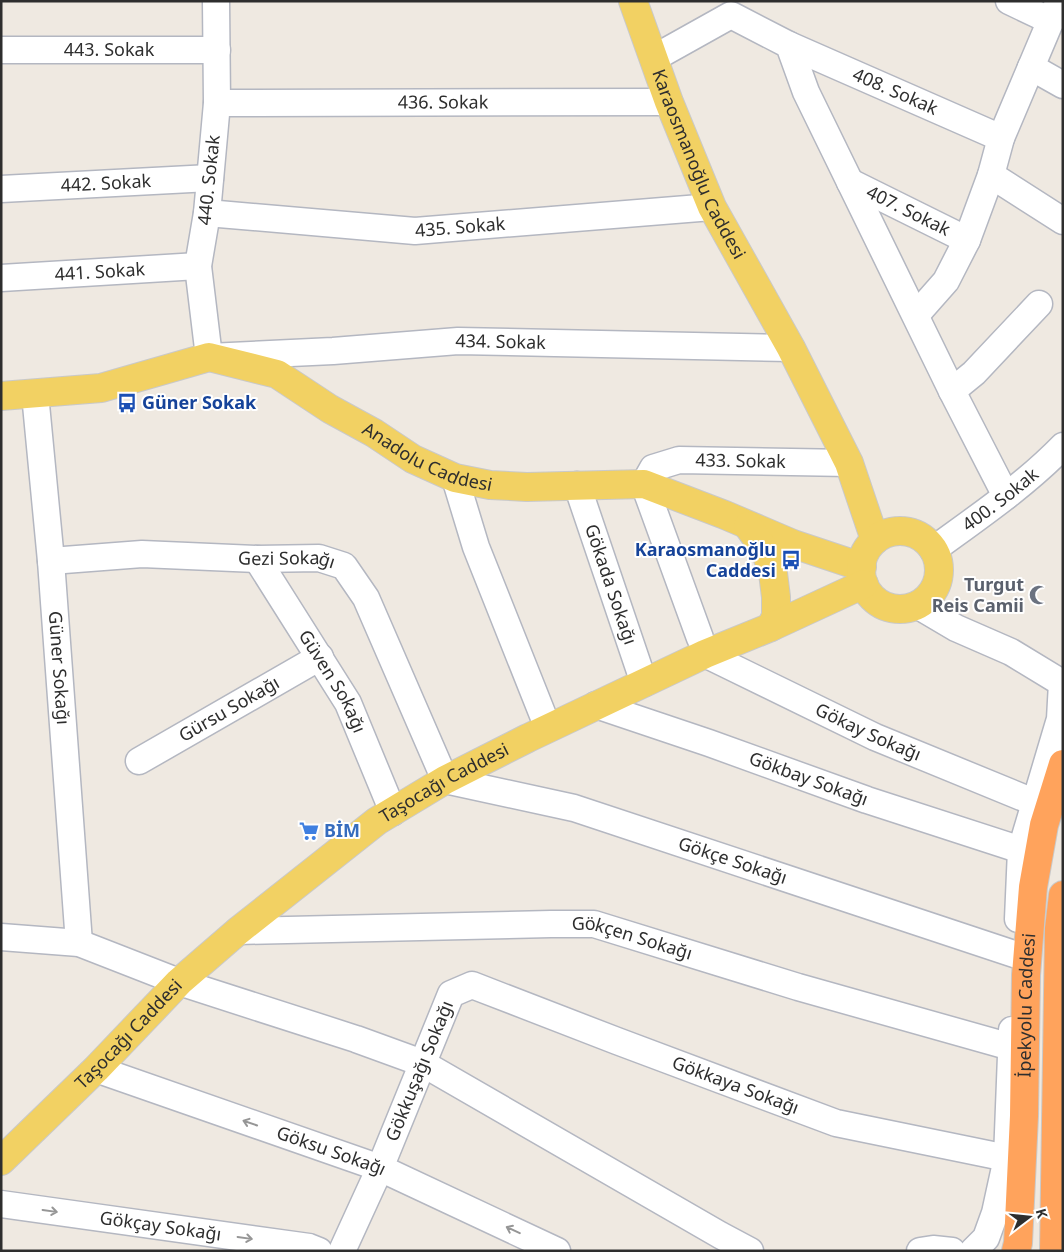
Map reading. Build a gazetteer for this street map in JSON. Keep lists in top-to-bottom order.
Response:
{
  "streets": {
    "highway": ["İpekyolu Caddesi"],
    "main road": ["Karaosmanoğlu Caddesi", "Anadolu Caddesi", "Taşocağı Caddesi"],
    "street": [
      "443. Sokak",
      "408. Sokak",
      "436. Sokak",
      "440. Sokak",
      "442. Sokak",
      "407. Sokak",
      "435. Sokak",
      "441. Sokak",
      "434. Sokak",
      "433. Sokak",
      "400. Sokak",
      "Gezi Sokağı",
      "Gökada Sokağı",
      "Güner Sokağı",
      "Güven Sokağı",
      "Gürsu Sokağı",
      "Gökay Sokağı",
      "Gökbay Sokağı",
      "Gökçe Sokağı",
      "Gökçen Sokağı",
      "Gökkuşağı Sokağı",
      "Gökkaya Sokağı",
      "Göksu Sokağı",
      "Gökçay Sokağı"
    ]
  },
  "crossings": [
    ["443. Sokak", "440. Sokak"],
    ["436. Sokak", "Karaosmanoğlu Caddesi"],
    ["436. Sokak", "440. Sokak"],
    ["Karaosmanoğlu Caddesi", "435. Sokak"],
    ["Karaosmanoğlu Caddesi", "434. Sokak"],
    ["Karaosmanoğlu Caddesi", "Anadolu Caddesi"],
    ["Karaosmanoğlu Caddesi", "433. Sokak"],
    ["Karaosmanoğlu Caddesi", "400. Sokak"],
    ["Karaosmanoğlu Caddesi", "Taşocağı Caddesi"],
    ["440. Sokak", "442. Sokak"],
    ["440. Sokak", "435. Sokak"],
    ["440. Sokak", "441. Sokak"],
    ["440. Sokak", "434. Sokak"],
    ["440. Sokak", "Anadolu Caddesi"],
    ["434. Sokak", "Anadolu Caddesi"],
    ["Anadolu Caddesi", "433. Sokak"],
    ["Anadolu Caddesi", "400. Sokak"],
    ["Anadolu Caddesi", "Gökada Sokağı"],
    ["Anadolu Caddesi", "Taşocağı Caddesi"],
    ["400. Sokak", "Taşocağı Caddesi"],
    ["Gezi Sokağı", "Güner Sokağı"],
    ["Gezi Sokağı", "Güven Sokağı"],
    ["Gezi Sokağı", "Taşocağı Caddesi"],
    ["Gezi Sokağı", "Gökçe Sokağı"],
    ["Gökada Sokağı", "Taşocağı Caddesi"],
    ["Güven Sokağı", "Gürsu Sokağı"],
    ["Güven Sokağı", "Taşocağı Caddesi"],
    ["Gökay Sokağı", "Taşocağı Caddesi"],
    ["Gökbay Sokağı", "Taşocağı Caddesi"],
    ["Taşocağı Caddesi", "Gökçe Sokağı"],
    ["Taşocağı Caddesi", "Gökçen Sokağı"],
    ["Taşocağı Caddesi", "Göksu Sokağı"],
    ["Gökkuşağı Sokağı", "Gökkaya Sokağı"],
    ["Gökkuşağı Sokağı", "Göksu Sokağı"]
  ],
  "places": {
    "bus stop": ["Güner Sokak", "Karaosmanoğlu Caddesi"],
    "mosque": ["Turgut Reis Camii"],
    "supermarket": ["BİM"]
  },
  "north": "right"
}
